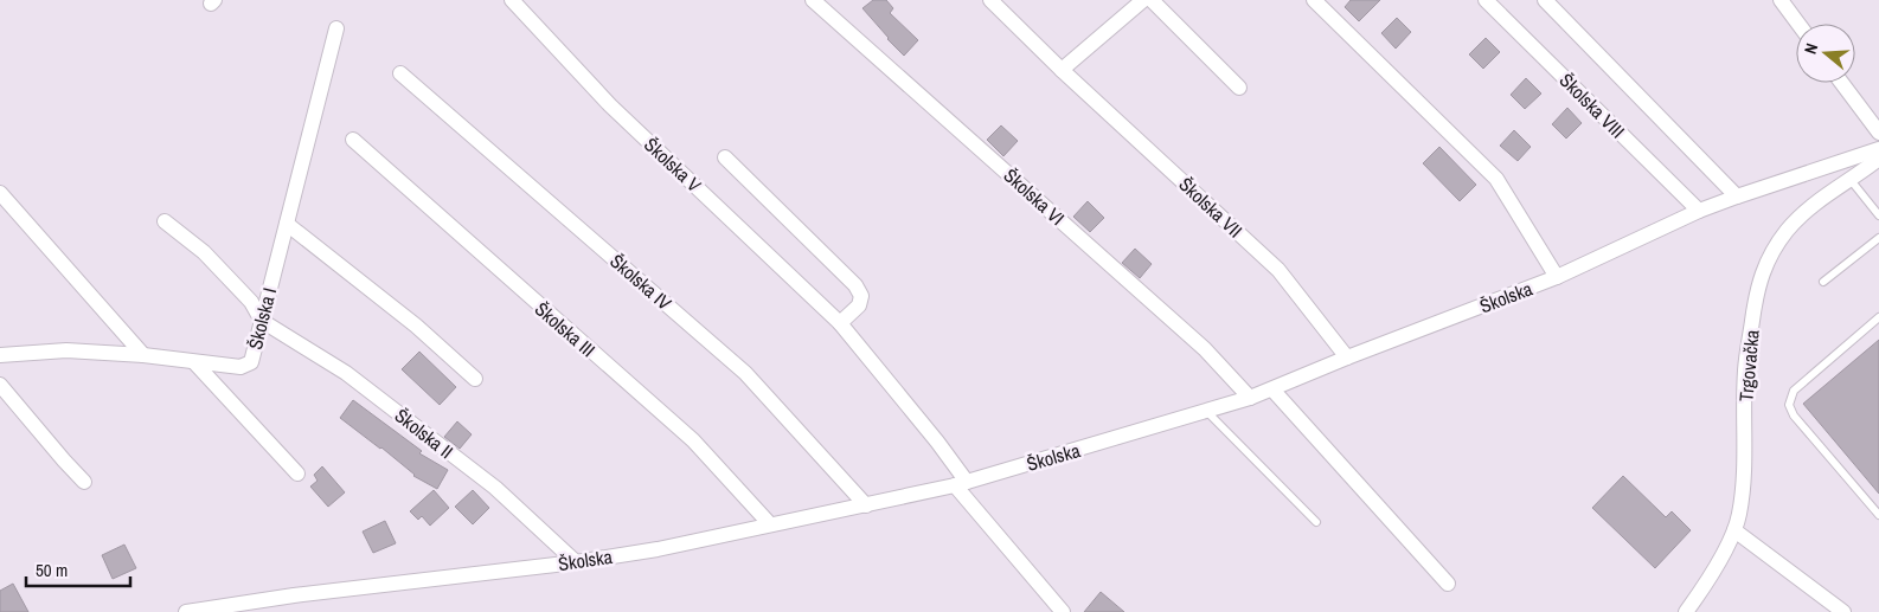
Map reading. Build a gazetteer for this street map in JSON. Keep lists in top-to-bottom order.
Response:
{
  "streets": {
    "street": [
      "Školska VIII",
      "Školska V",
      "Školska VI",
      "Školska VII",
      "Školska IV",
      "Školska",
      "Školska I",
      "Školska III",
      "Trgovačka",
      "Školska II"
    ]
  },
  "crossings": [
    ["Školska VIII", "Školska"],
    ["Školska V", "Školska"],
    ["Školska VI", "Školska"],
    ["Školska VII", "Školska"],
    ["Školska IV", "Školska"],
    ["Školska", "Školska III"],
    ["Školska", "Školska II"],
    ["Školska I", "Školska II"]
  ],
  "scale_bar": "50 m",
  "north": "left"
}
